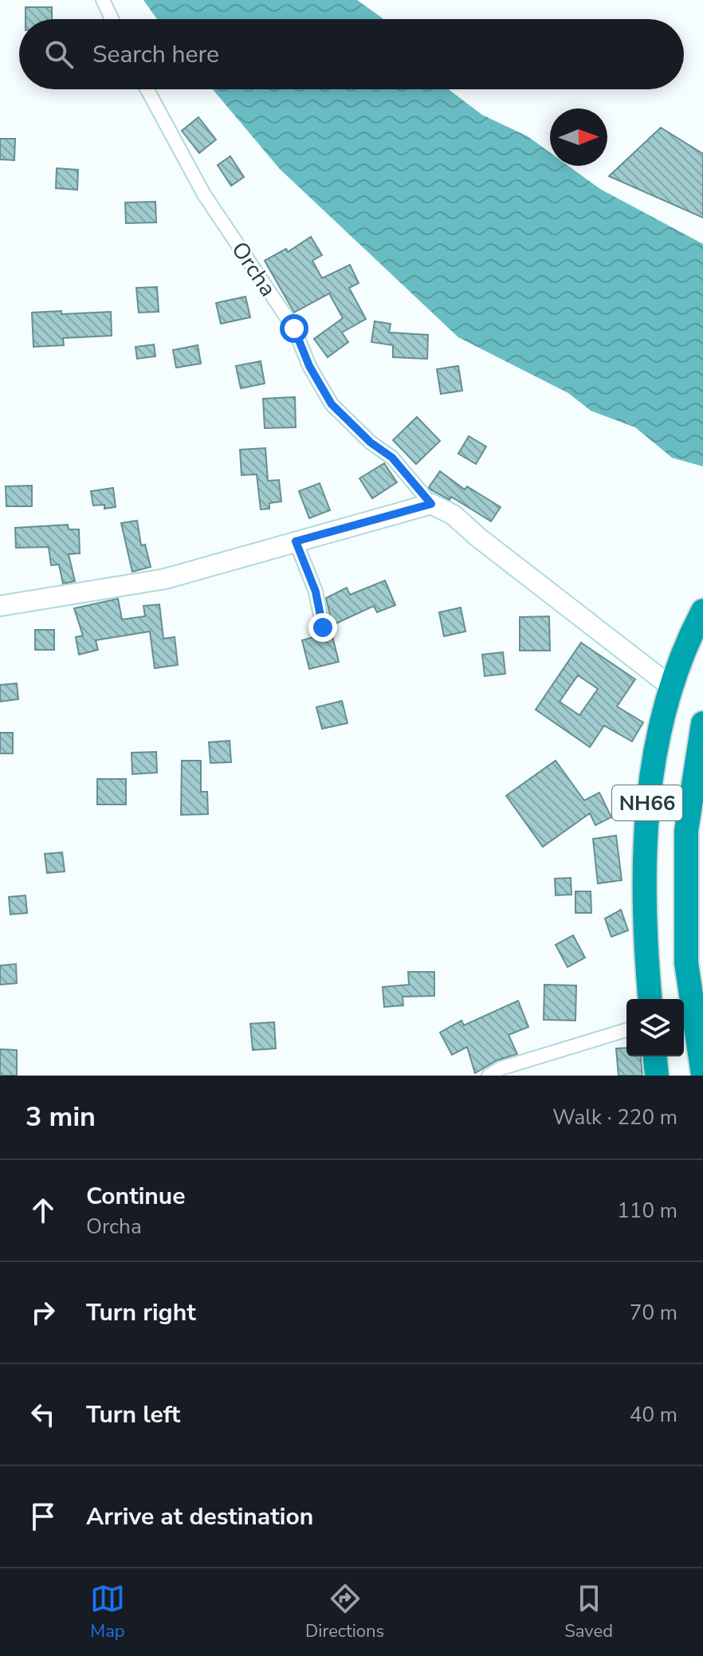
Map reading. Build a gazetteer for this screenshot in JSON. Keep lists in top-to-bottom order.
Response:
{
  "streets": {
    "highway": ["NH66"],
    "street": ["Orcha"]
  },
  "north": "right",
  "page": {
    "search": "Search here",
    "heading": ["3 min", "Walk · 220 m"],
    "list": [
      ["Continue", "Orcha", "110 m"],
      ["Turn right", "70 m"],
      ["Turn left", "40 m"],
      "Arrive at destination"
    ],
    "nav": ["Map", "Directions", "Saved"]
  }
}
